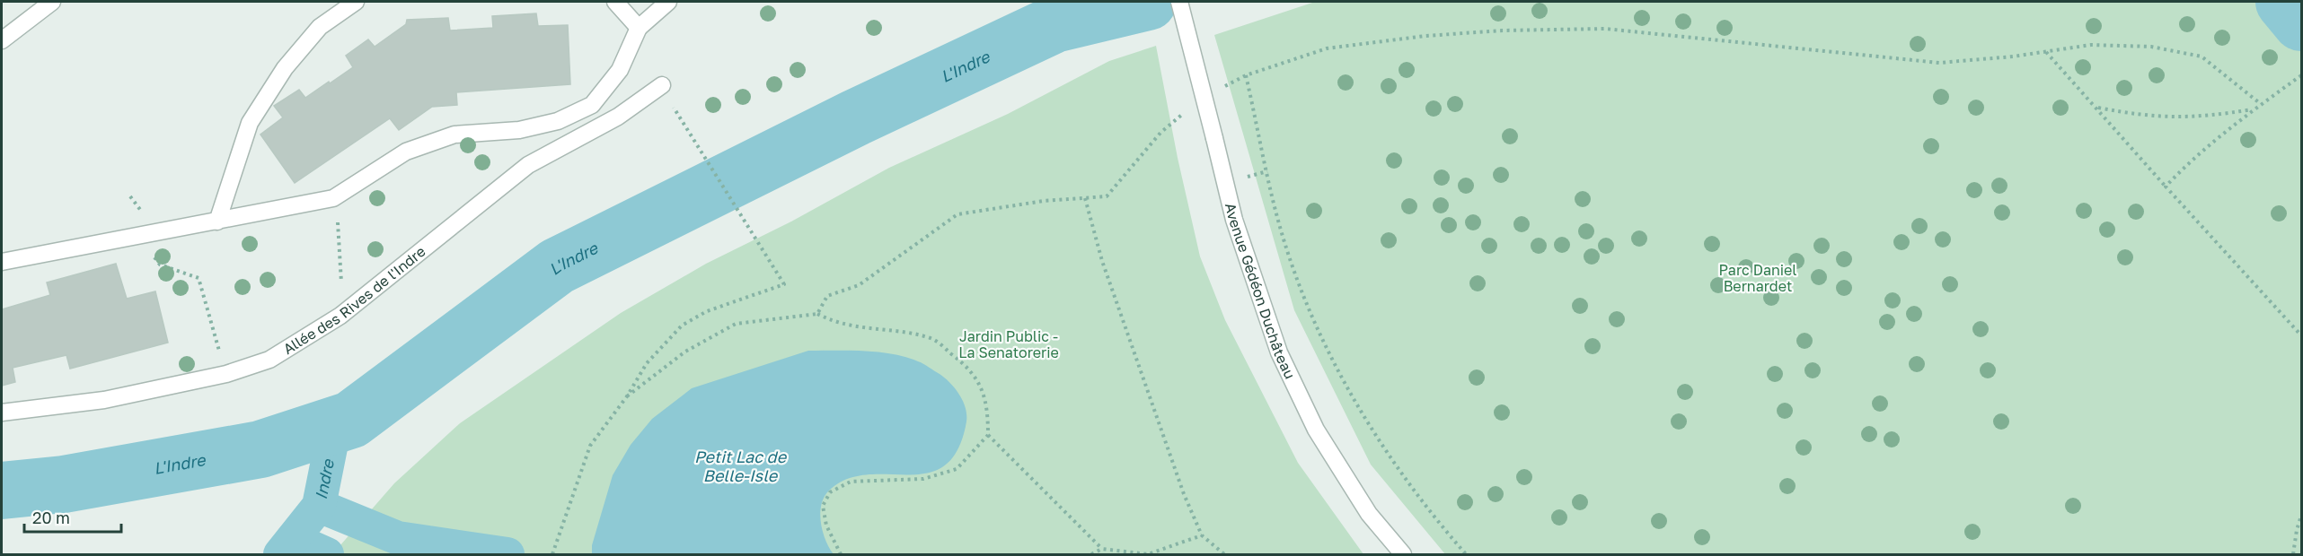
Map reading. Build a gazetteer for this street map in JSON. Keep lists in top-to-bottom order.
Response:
{
  "streets": {
    "street": ["Avenue Gédéon Duchâteau", "Allée des Rives de l'Indre"]
  },
  "water": ["L'Indre", "Petit Lac de Belle-Isle", "Indre"],
  "parks": ["Parc Daniel Bernardet", "Jardin Public - La Senatorerie"],
  "scale_bar": "20 m"
}
